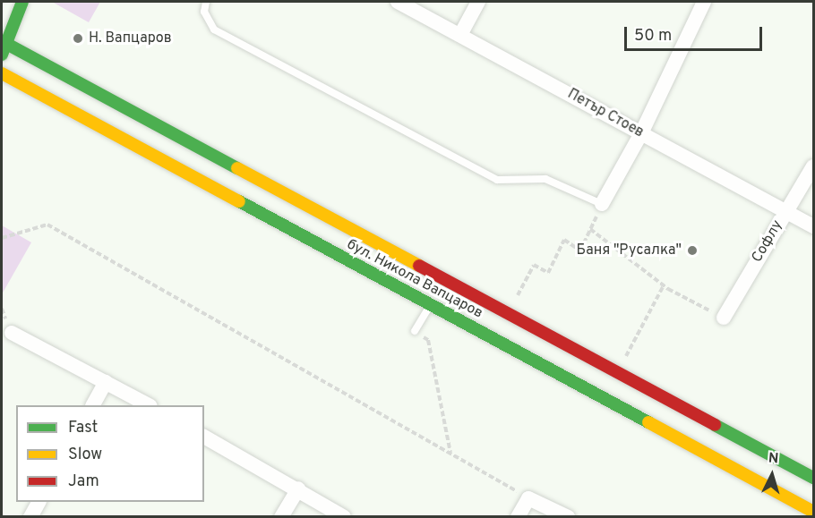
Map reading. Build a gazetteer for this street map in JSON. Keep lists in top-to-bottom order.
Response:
{
  "streets": {
    "street": ["Петър Стоев", "Софлу", "бул. Никола Вапцаров"]
  },
  "crossings": [
    ["Петър Стоев", "Софлу"]
  ],
  "places": ["Н. Вапцаров", "Баня \"Русалка\""],
  "legend": ["Fast", "Slow", "Jam"],
  "scale_bar": "50 m",
  "north": "top"
}
